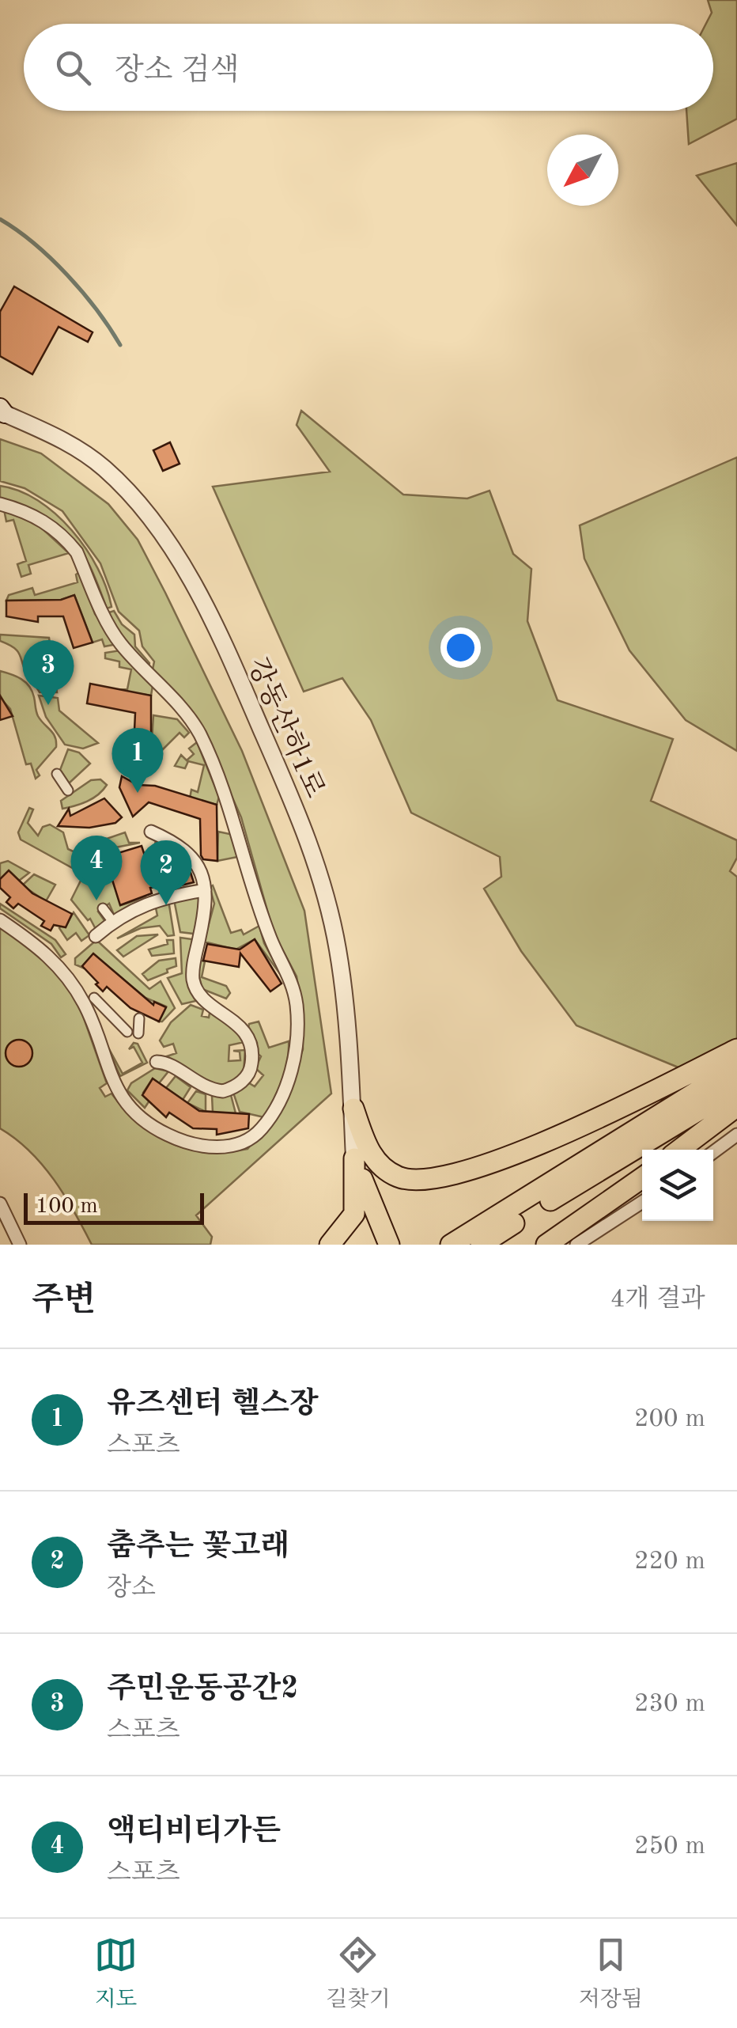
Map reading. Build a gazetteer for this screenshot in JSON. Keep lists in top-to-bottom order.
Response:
{
  "streets": {
    "street": ["강동산하1로"]
  },
  "scale_bar": "100 m",
  "north": "bottom left",
  "page": {
    "search": "장소 검색",
    "pins": [
      "3",
      "1",
      "4",
      "2"
    ],
    "scale": "100 m",
    "heading": ["주변", "4개 결과"],
    "list": [
      {
        "mark": "1",
        "name": "유즈센터 헬스장",
        "note": "스포츠",
        "value": "200 m"
      },
      {
        "mark": "2",
        "name": "춤추는 꽃고래",
        "note": "장소",
        "value": "220 m"
      },
      {
        "mark": "3",
        "name": "주민운동공간2",
        "note": "스포츠",
        "value": "230 m"
      },
      {
        "mark": "4",
        "name": "액티비티가든",
        "note": "스포츠",
        "value": "250 m"
      }
    ],
    "nav": ["지도", "길찾기", "저장됨"]
  }
}
